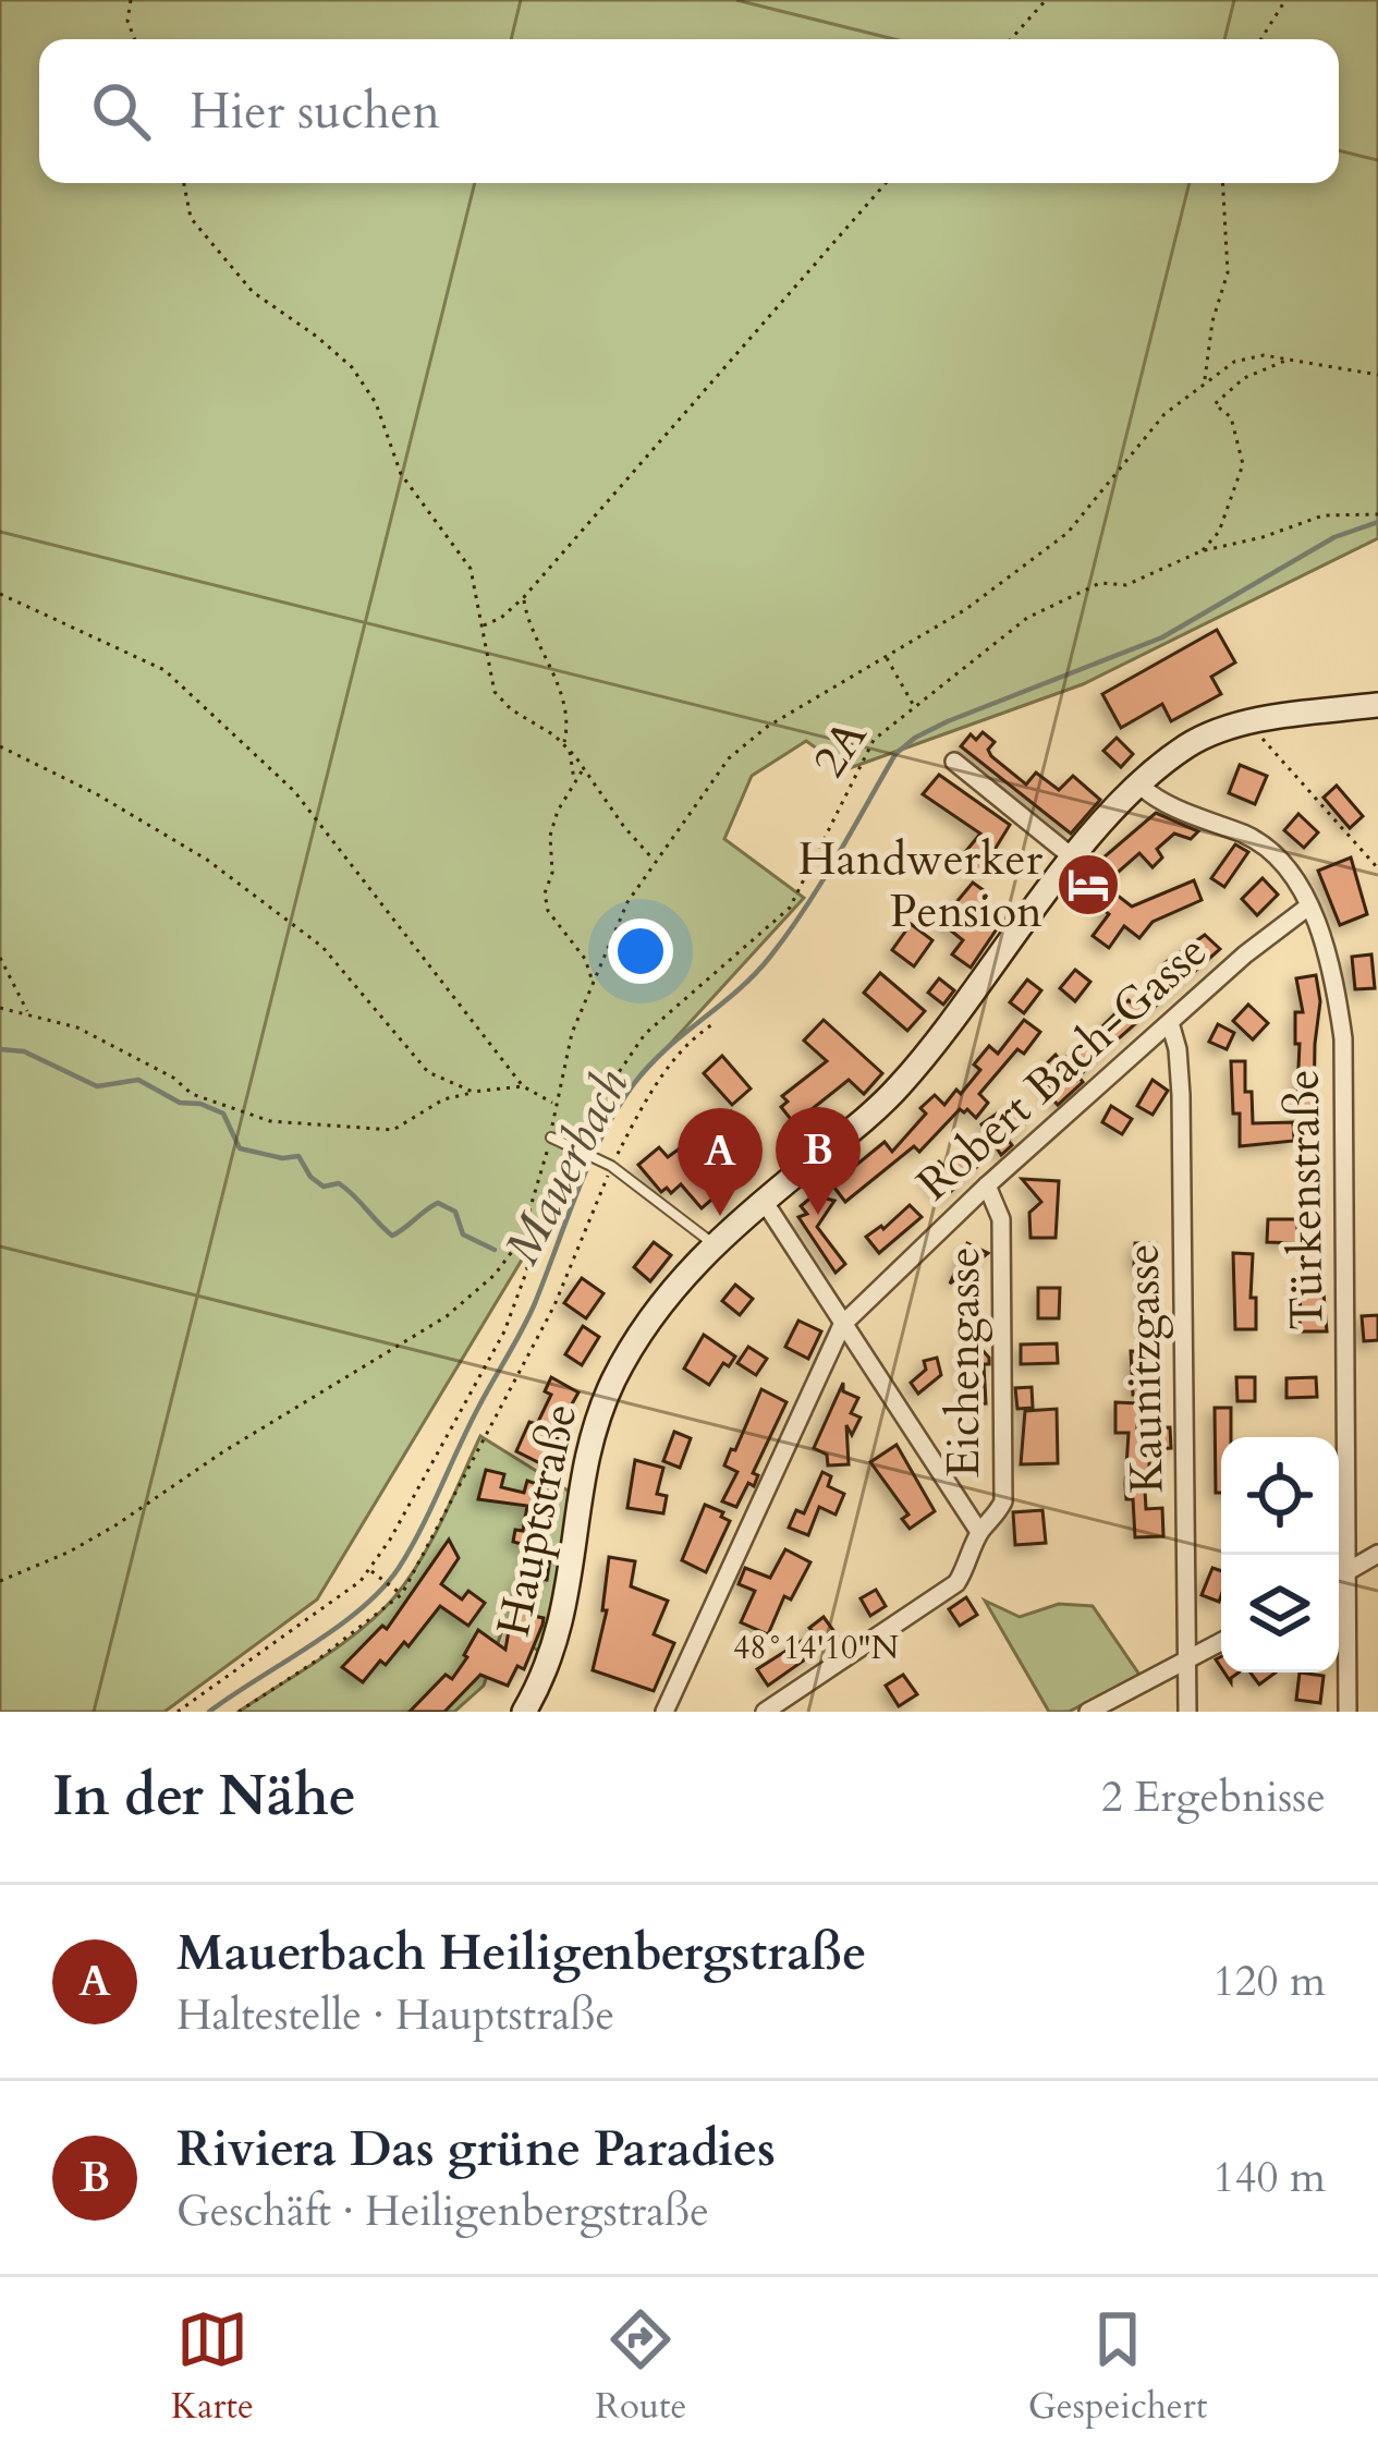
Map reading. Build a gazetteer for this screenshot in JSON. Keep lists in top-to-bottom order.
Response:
{
  "streets": {
    "main road": ["Hauptstraße"],
    "street": [
      "Robert Bach-Gasse",
      "Türkenstraße",
      "Eichengasse",
      "Kaunitzgasse"
    ],
    "path": ["2A"]
  },
  "crossings": [
    ["Robert Bach-Gasse", "Türkenstraße"],
    ["Robert Bach-Gasse", "Eichengasse"],
    ["Robert Bach-Gasse", "Kaunitzgasse"],
    ["Türkenstraße", "Hauptstraße"]
  ],
  "water": ["Mauerbach"],
  "places": {
    "hotel": ["Handwerker Pension"]
  },
  "page": {
    "search": "Hier suchen",
    "pins": ["B", "A"],
    "heading": ["In der Nähe", "2 Ergebnisse"],
    "list": [
      {
        "mark": "A",
        "name": "Mauerbach Heiligenbergstraße",
        "note": "Haltestelle · Hauptstraße",
        "value": "120 m"
      },
      {
        "mark": "B",
        "name": "Riviera Das grüne Paradies",
        "note": "Geschäft · Heiligenbergstraße",
        "value": "140 m"
      }
    ],
    "nav": ["Karte", "Route", "Gespeichert"]
  },
  "coordinates": ["48°14'10\"N"]
}
